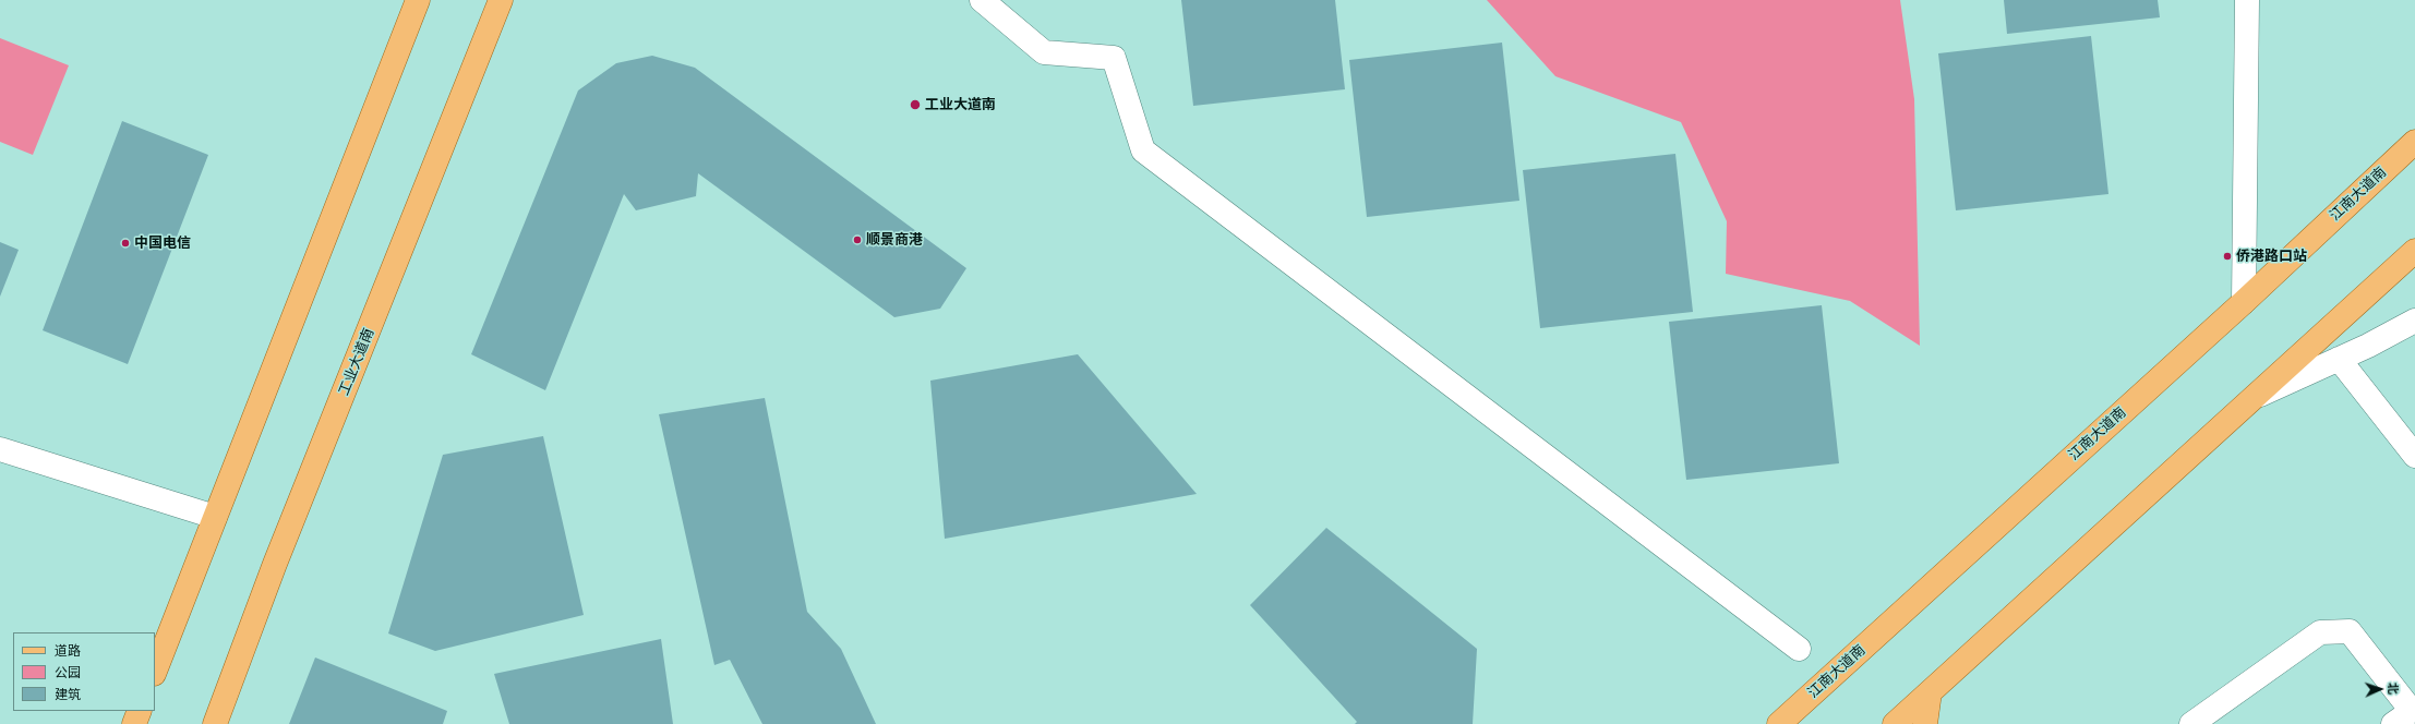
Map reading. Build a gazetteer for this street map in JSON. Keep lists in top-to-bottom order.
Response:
{
  "streets": {
    "main road": ["江南大道南", "工业大道南"]
  },
  "places": [
    "工业大道南",
    "顺景商港",
    "中国电信",
    "侨港路口站"
  ],
  "legend": ["道路", "公园", "建筑"],
  "north": "right"
}
